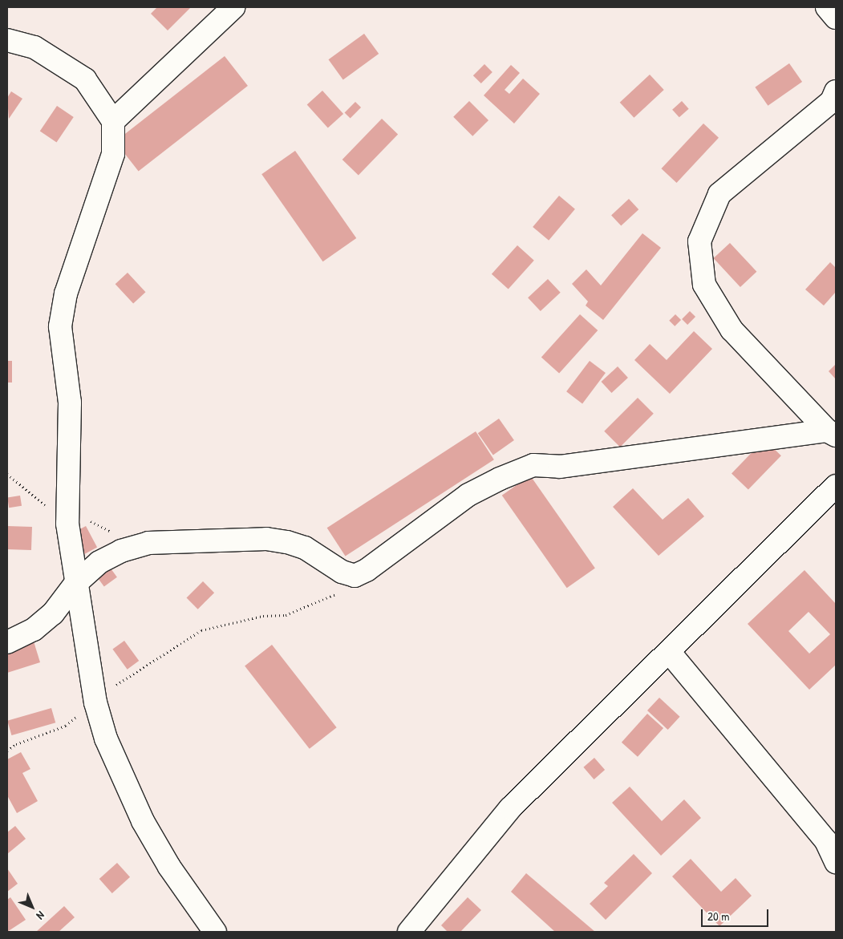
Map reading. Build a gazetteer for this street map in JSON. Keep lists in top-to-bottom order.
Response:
{
  "scale_bar": "20 m",
  "north": "bottom right"
}
